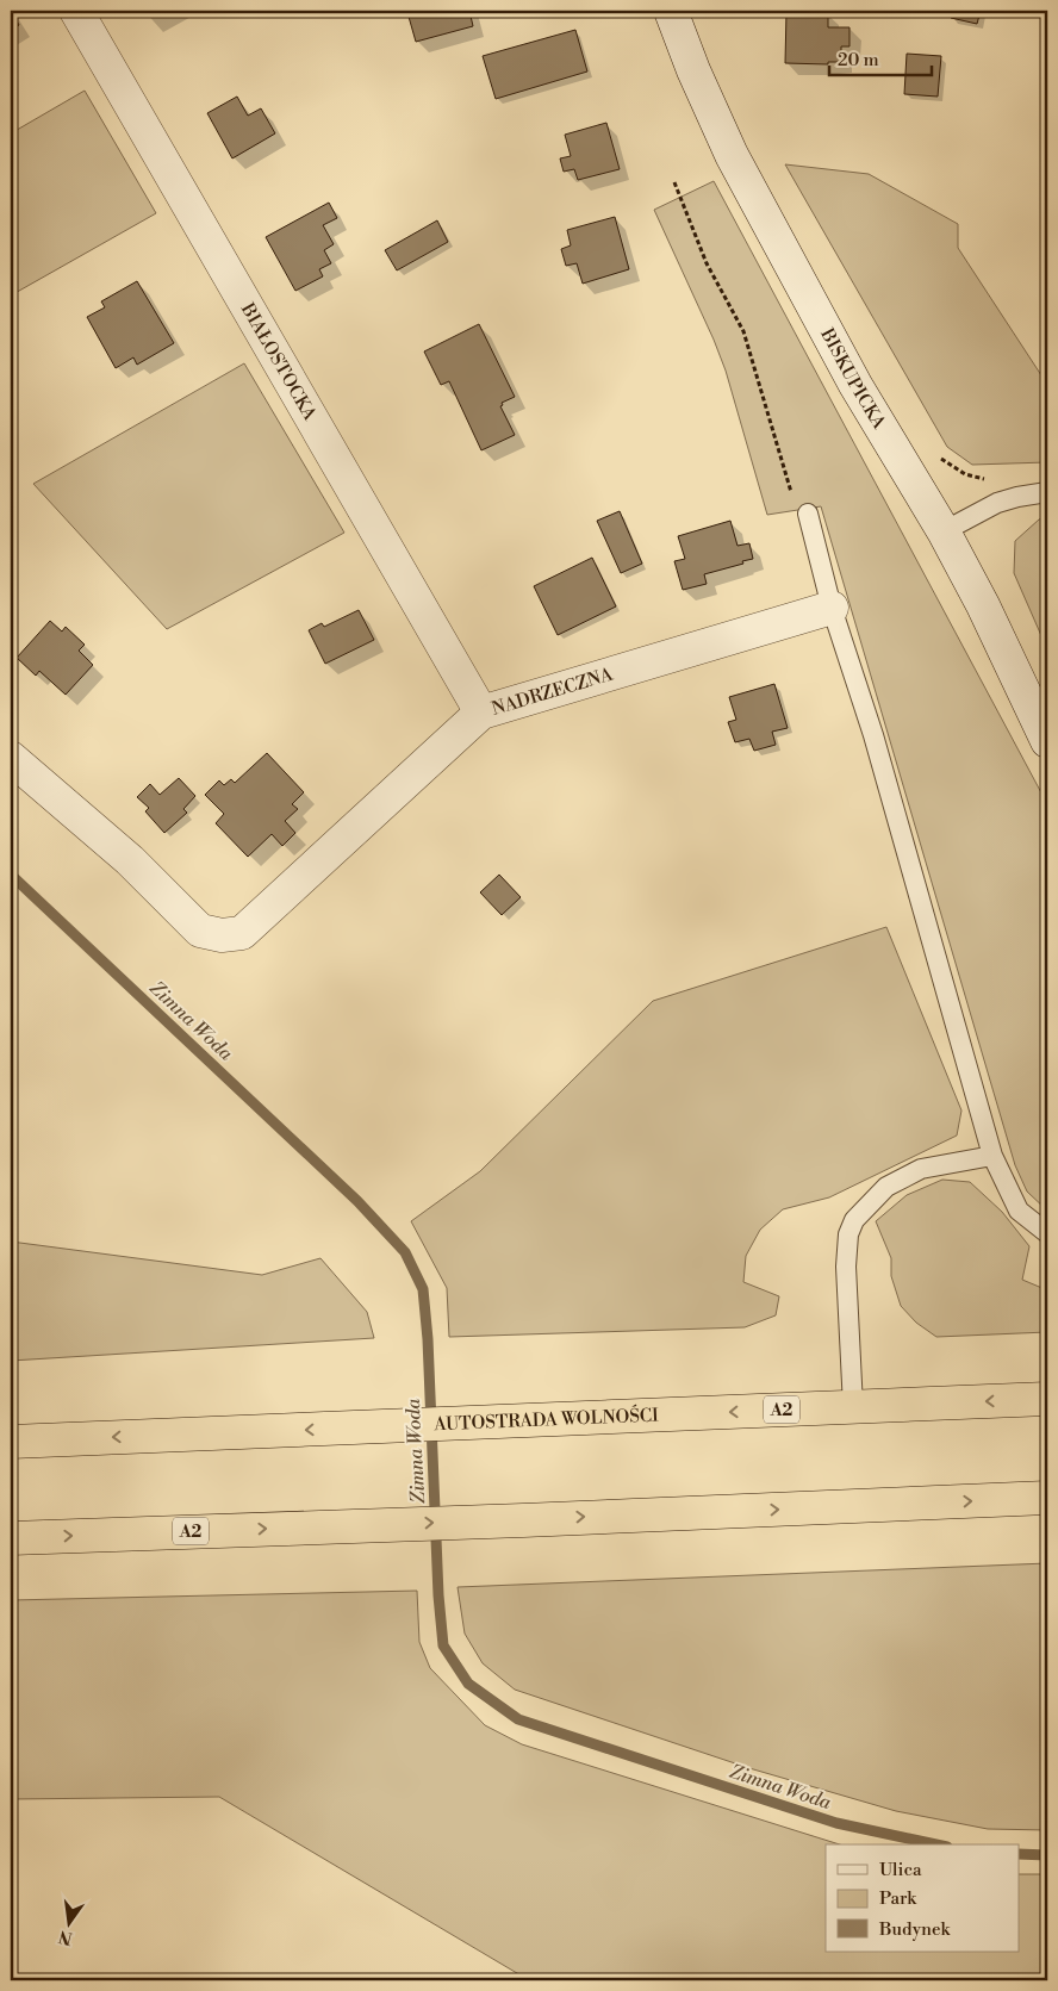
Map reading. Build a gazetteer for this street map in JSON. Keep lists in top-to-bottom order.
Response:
{
  "streets": {
    "highway": ["A2", "AUTOSTRADA WOLNOŚCI"],
    "street": ["BIAŁOSTOCKA", "BISKUPICKA", "NADRZECZNA"]
  },
  "crossings": [
    ["BIAŁOSTOCKA", "NADRZECZNA"]
  ],
  "water": ["Zimna Woda"],
  "legend": ["Ulica", "Park", "Budynek"],
  "scale_bar": "20 m",
  "north": "bottom"
}
